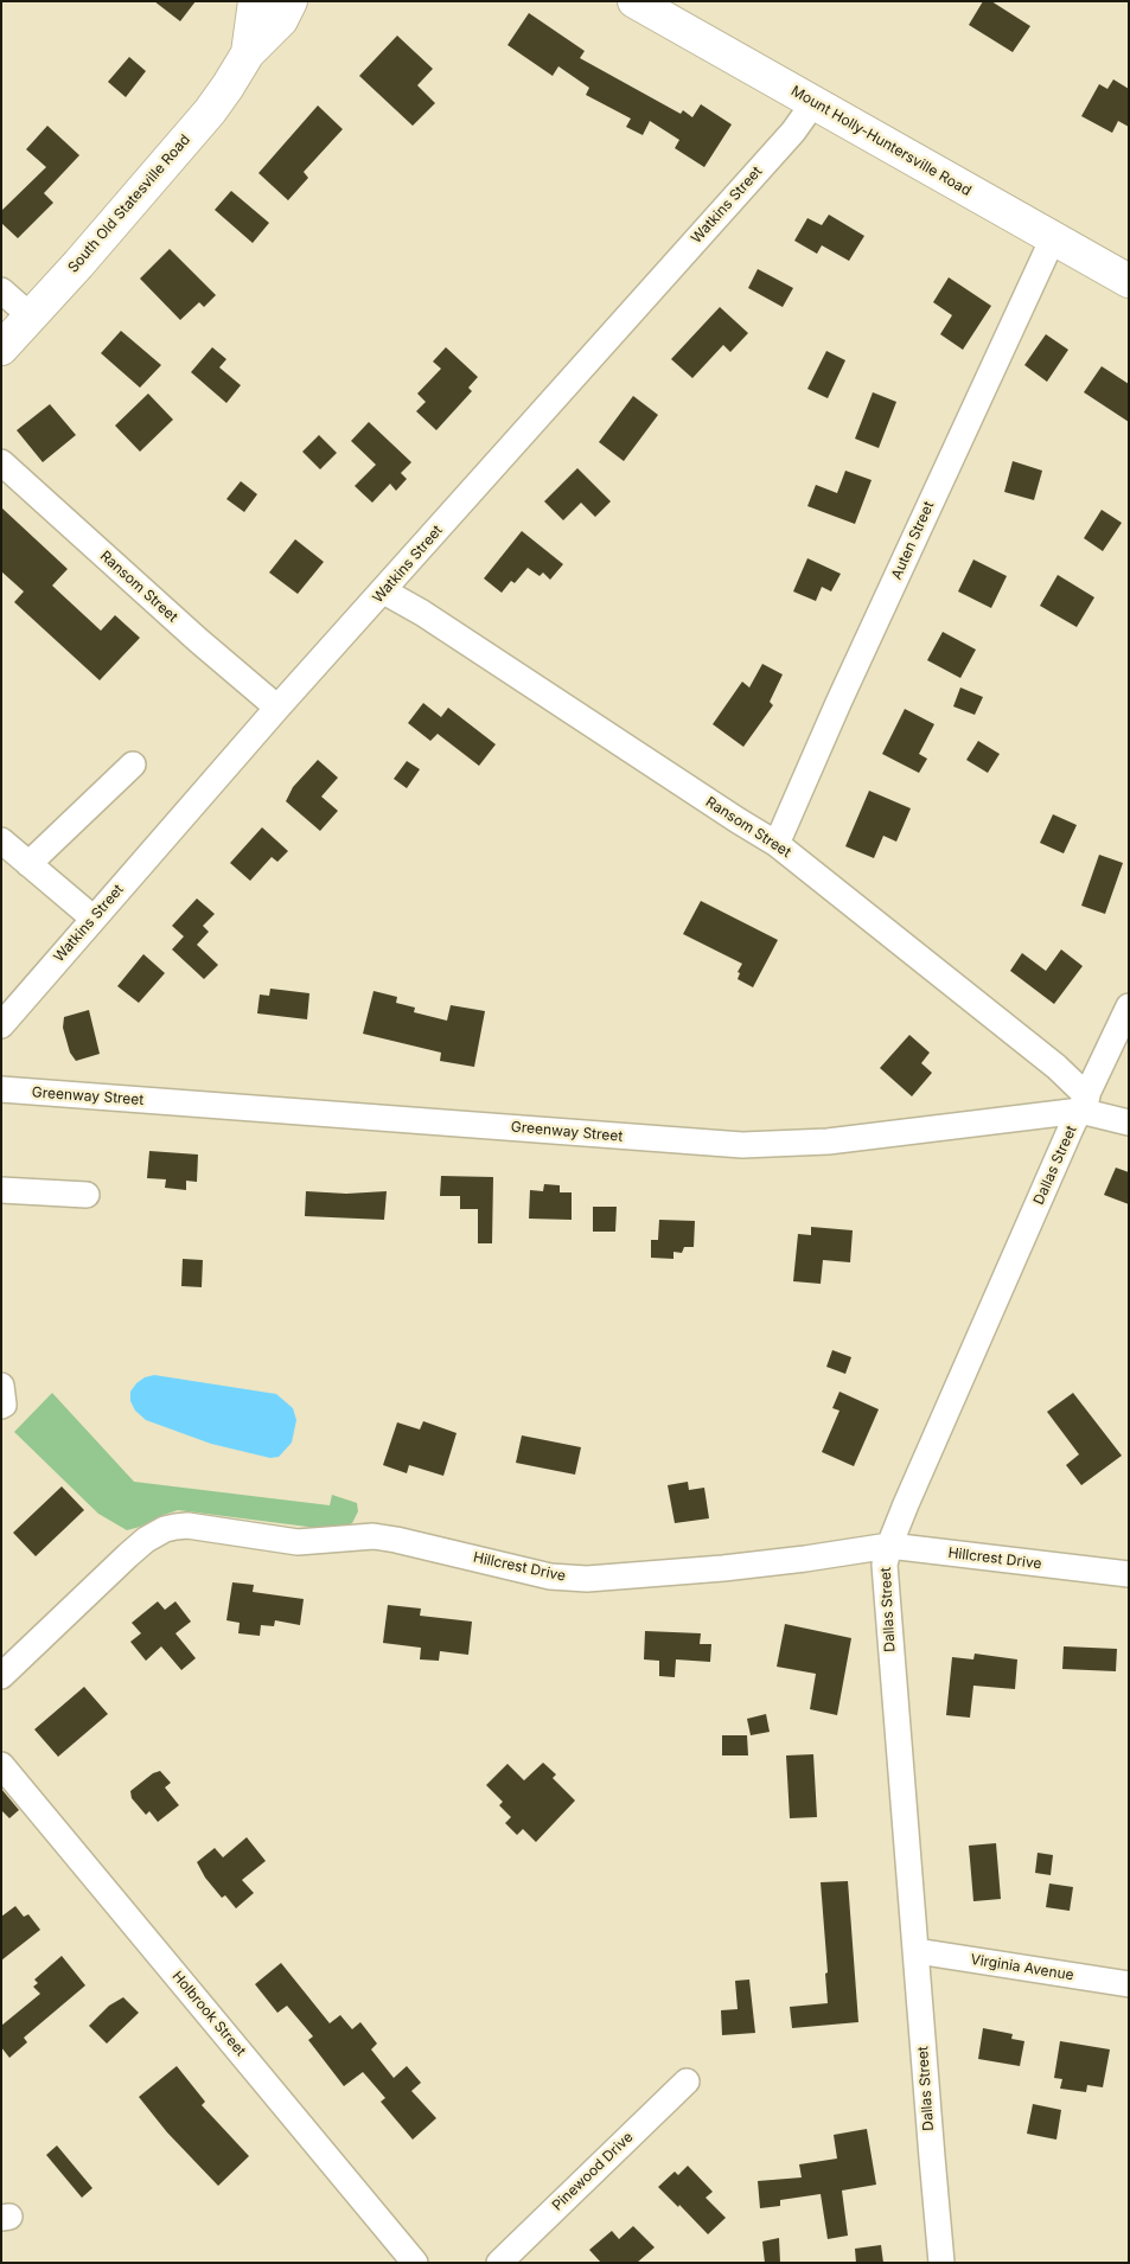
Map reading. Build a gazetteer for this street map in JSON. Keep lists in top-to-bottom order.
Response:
{
  "streets": {
    "main road": ["Mount Holly-Huntersville Road", "South Old Statesville Road"],
    "street": [
      "Watkins Street",
      "Auten Street",
      "Ransom Street",
      "Greenway Street",
      "Dallas Street",
      "Hillcrest Drive",
      "Virginia Avenue",
      "Holbrook Street",
      "Pinewood Drive"
    ]
  },
  "crossings": [
    ["Mount Holly-Huntersville Road", "Watkins Street"],
    ["Mount Holly-Huntersville Road", "Auten Street"],
    ["Watkins Street", "Ransom Street"],
    ["Auten Street", "Ransom Street"],
    ["Ransom Street", "Greenway Street"],
    ["Ransom Street", "Dallas Street"],
    ["Greenway Street", "Dallas Street"],
    ["Dallas Street", "Hillcrest Drive"],
    ["Dallas Street", "Virginia Avenue"]
  ]
}
